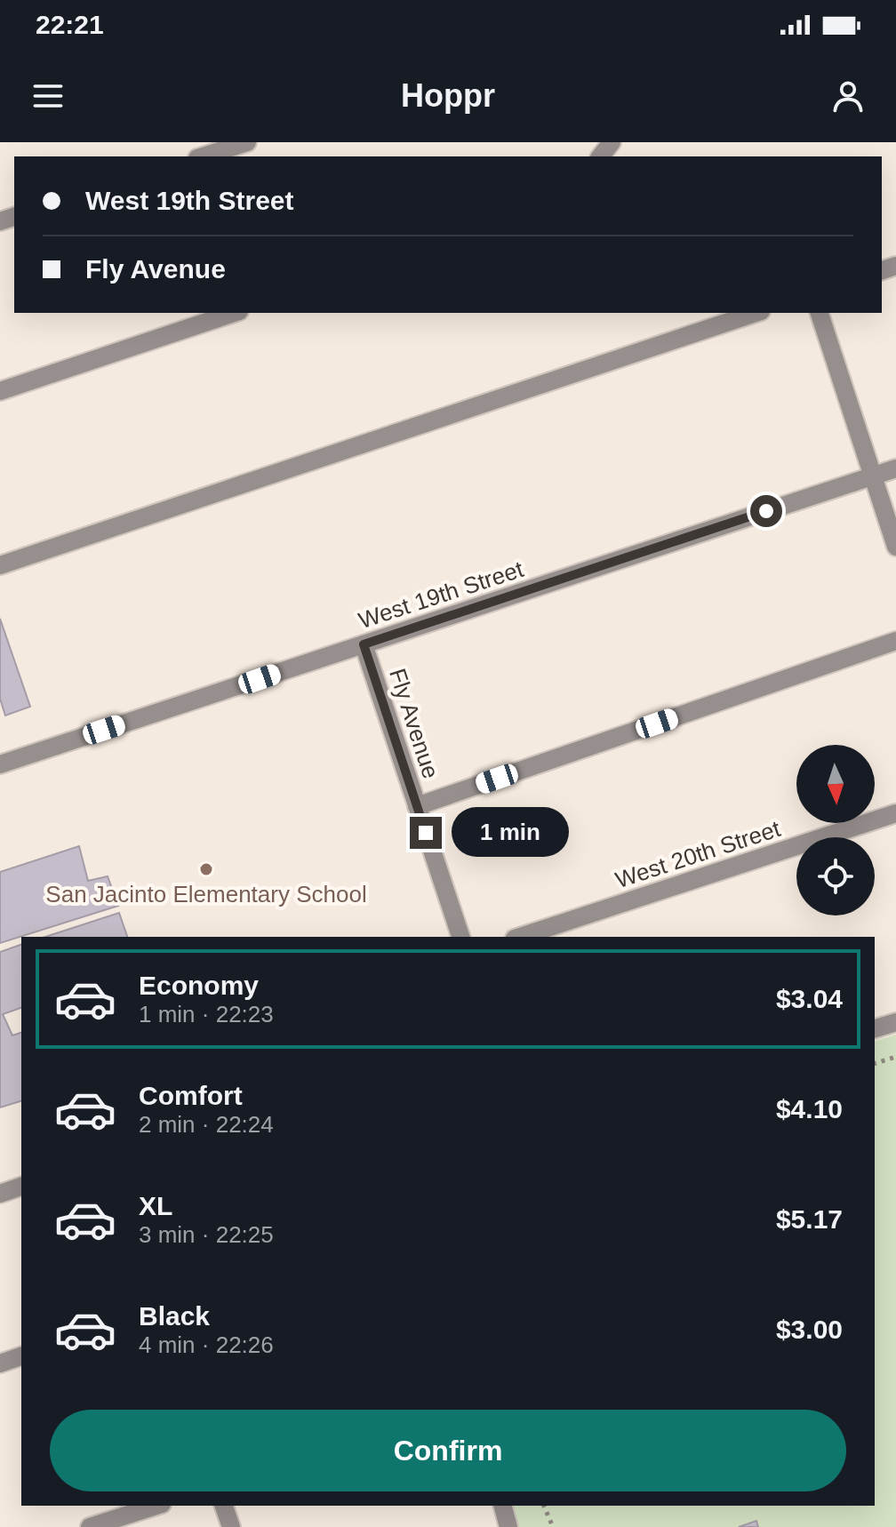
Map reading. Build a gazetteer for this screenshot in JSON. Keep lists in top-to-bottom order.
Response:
{
  "streets": {
    "street": ["West 19th Street", "Fly Avenue", "West 20th Street"]
  },
  "crossings": [
    ["West 19th Street", "Fly Avenue"]
  ],
  "places": ["San Jacinto Elementary School"],
  "north": "bottom",
  "page": {
    "status": "22:21",
    "header": "Hoppr",
    "banner": ["West 19th Street", "Fly Avenue"],
    "bubble": "1 min",
    "list": [
      {
        "name": "Economy",
        "note": "1 min · 22:23",
        "value": "$3.04"
      },
      {
        "name": "Comfort",
        "note": "2 min · 22:24",
        "value": "$4.10"
      },
      {
        "name": "XL",
        "note": "3 min · 22:25",
        "value": "$5.17"
      },
      {
        "name": "Black",
        "note": "4 min · 22:26",
        "value": "$3.00"
      }
    ],
    "buttons": "Confirm"
  }
}
